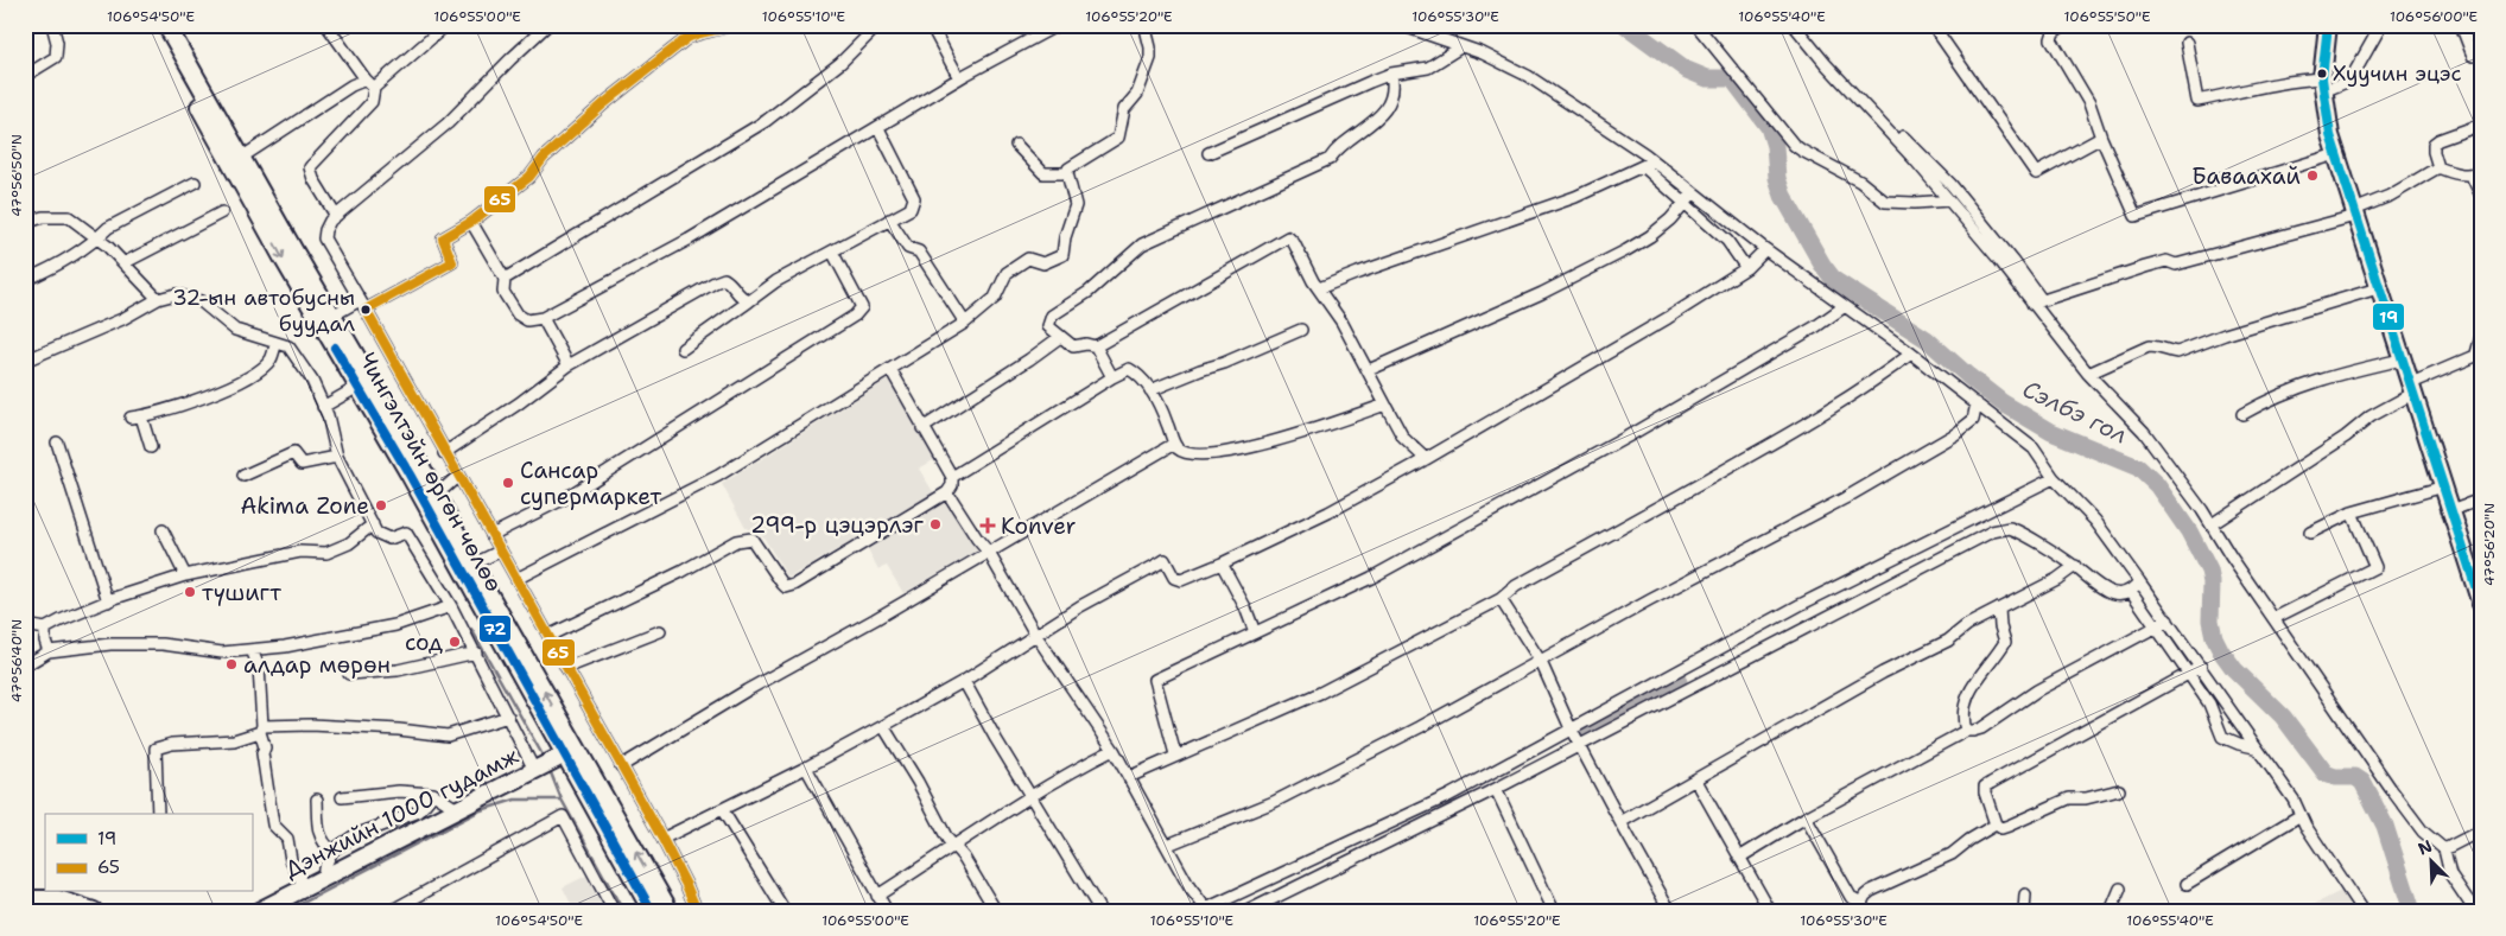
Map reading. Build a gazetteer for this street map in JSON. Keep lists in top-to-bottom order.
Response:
{
  "streets": {
    "main road": ["Чингэлтэйн өргөн чөлөө", "Дэнжийн 1000 гудамж"]
  },
  "crossings": [
    ["Чингэлтэйн өргөн чөлөө", "Дэнжийн 1000 гудамж"]
  ],
  "water": ["Сэлбэ гол"],
  "places": {
    "other": [
      "Хуучин эцэс",
      "Баваахай",
      "32-ын автобусны буудал",
      "Сансар супермаркет",
      "Akima Zone",
      "299-р цэцэрлэг",
      "түшигт",
      "сод",
      "алдар мөрөн"
    ],
    "health": ["Konver"]
  },
  "lines": ["transit line 19", "transit line 65", "transit line 72"],
  "legend": ["19", "65"],
  "north": "top left",
  "coordinates": [
    "106°54'50\"E",
    "106°55'00\"E",
    "106°55'10\"E",
    "106°55'20\"E",
    "106°55'30\"E",
    "106°55'40\"E",
    "106°55'50\"E",
    "106°56'00\"E",
    "47°56'50\"N",
    "47°56'20\"N",
    "47°56'40\"N"
  ]
}
